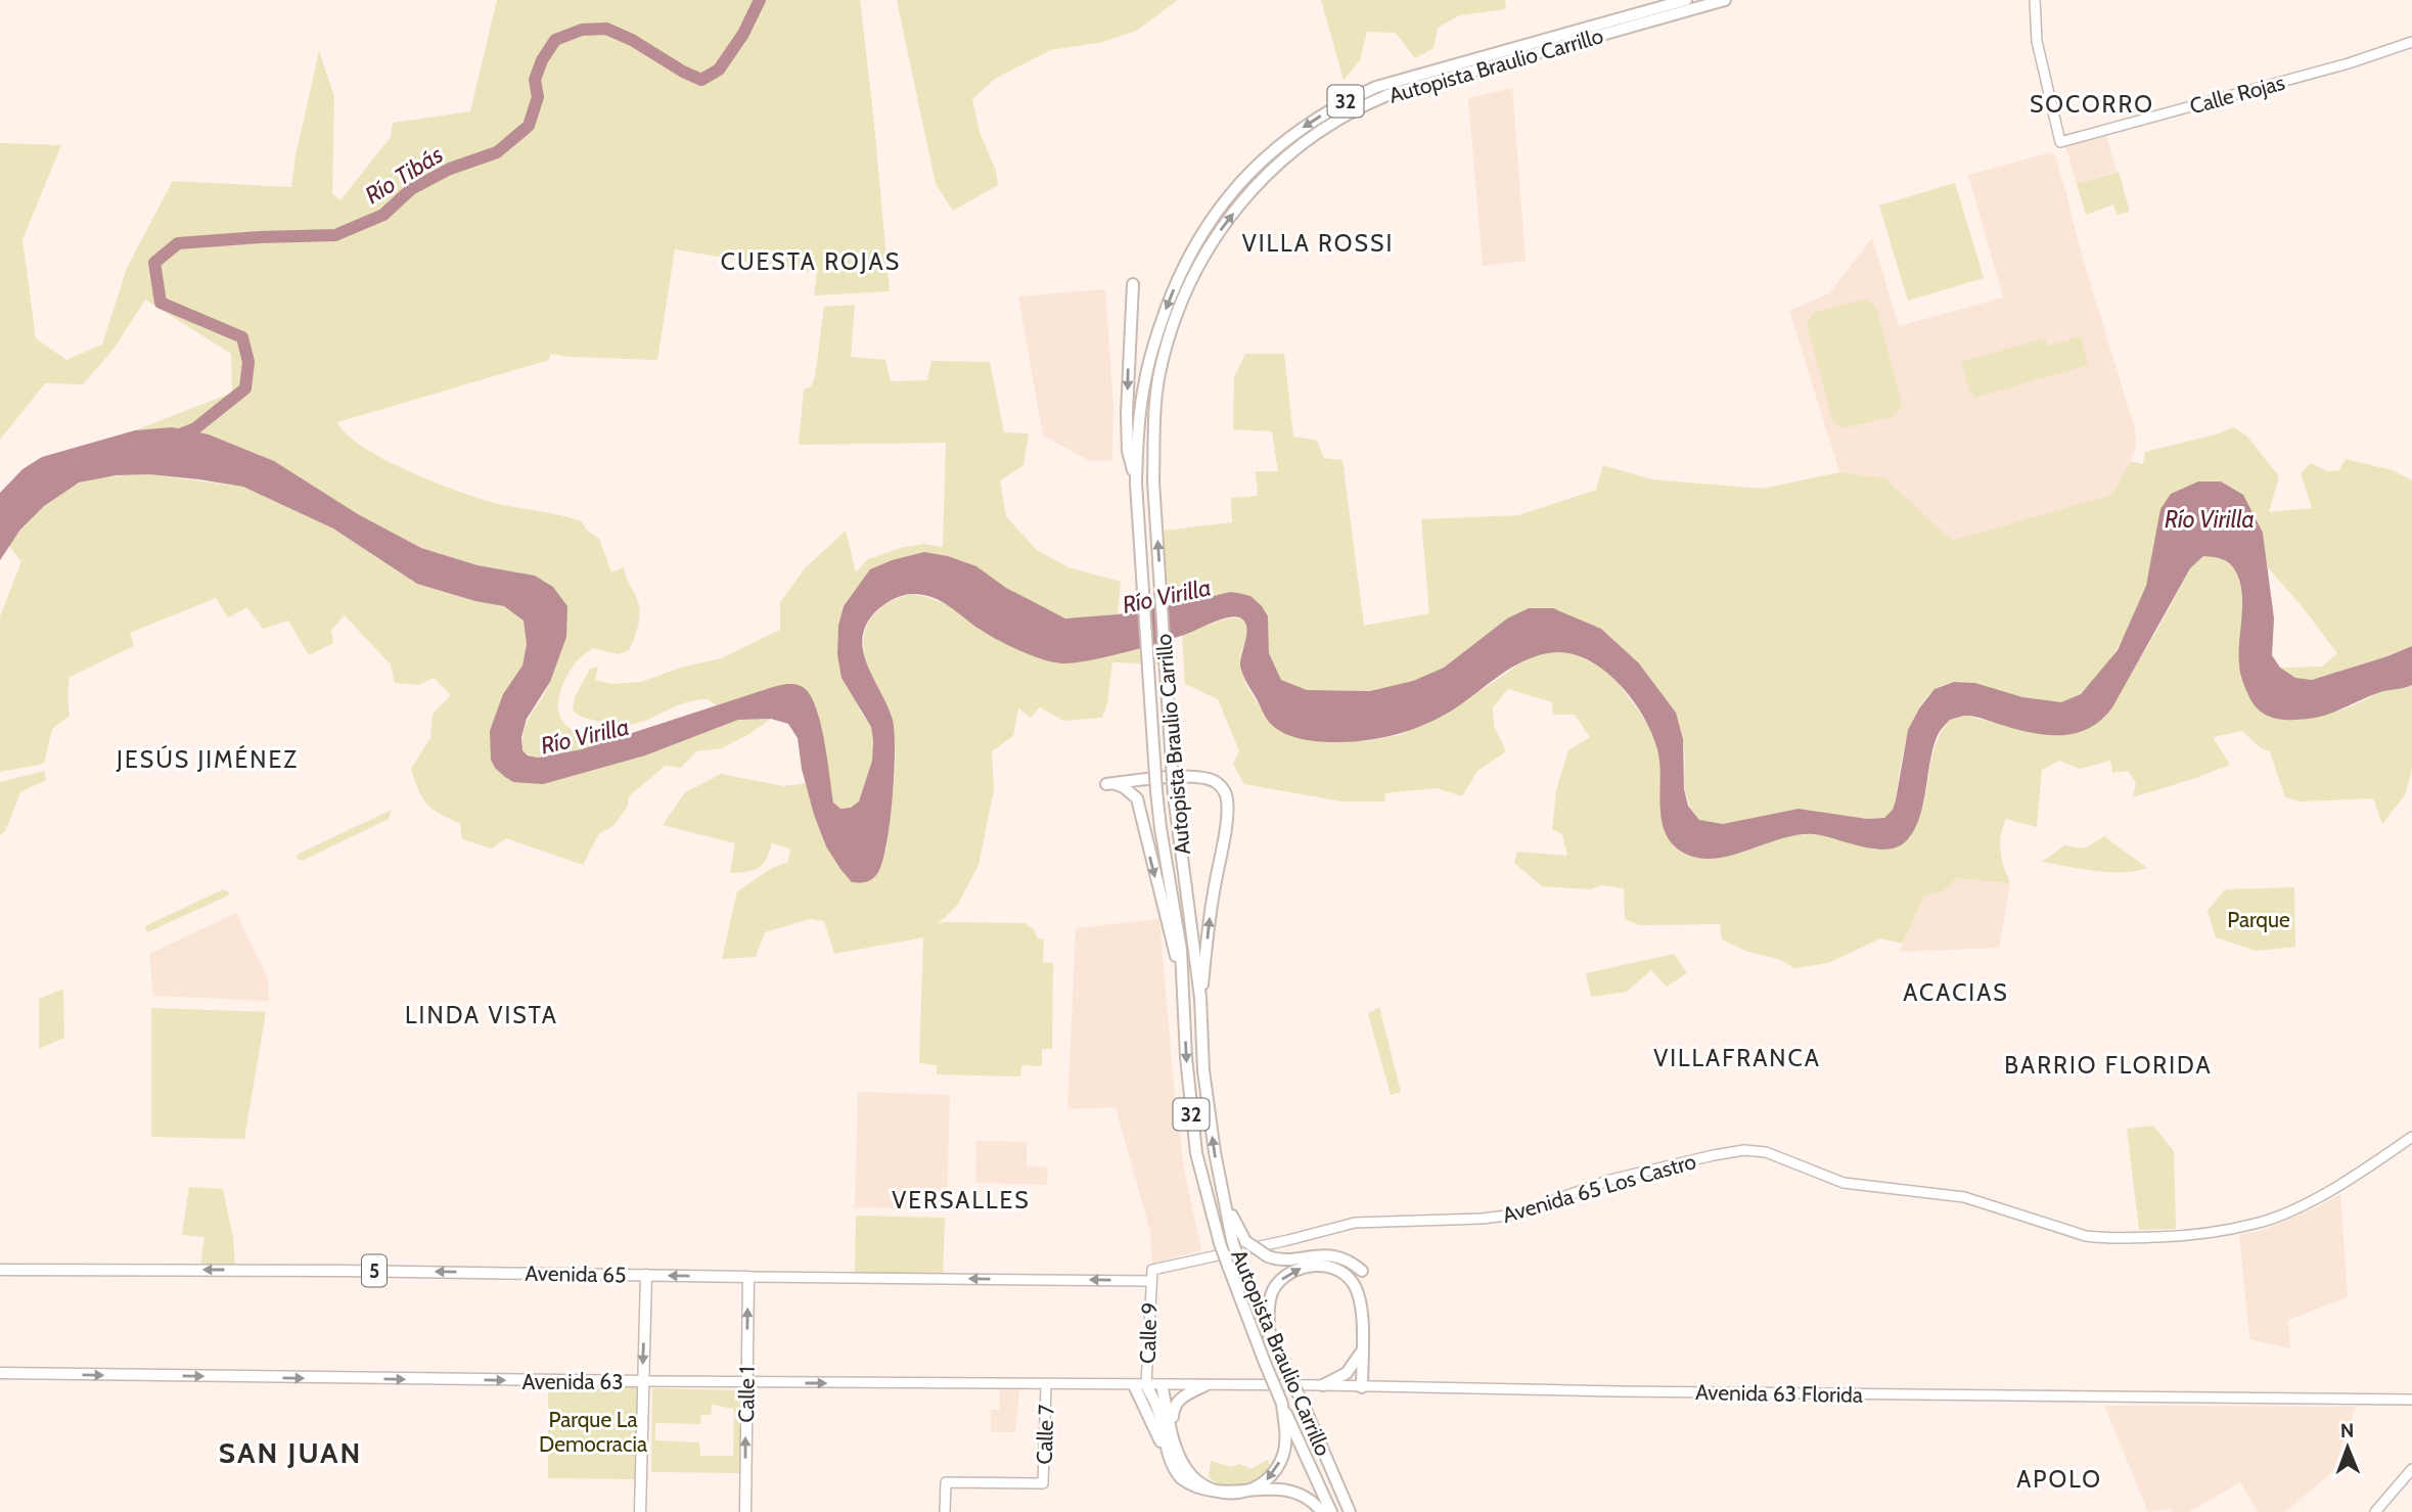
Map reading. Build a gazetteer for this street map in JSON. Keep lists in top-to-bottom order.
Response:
{
  "streets": {
    "highway": ["Autopista Braulio Carrillo", "32"],
    "main road": [
      "5",
      "Avenida 65",
      "Avenida 63",
      "Calle 1"
    ],
    "street": [
      "Calle Rojas",
      "Avenida 65 Los Castro",
      "Calle 9",
      "Avenida 63 Florida",
      "Calle 7"
    ]
  },
  "crossings": [
    ["Avenida 65 Los Castro", "Avenida 65"],
    ["Avenida 65 Los Castro", "Calle 9"],
    ["Avenida 65", "Calle 9"],
    ["Avenida 65", "Calle 1"],
    ["Calle 9", "Avenida 63"],
    ["Calle 9", "Avenida 63 Florida"],
    ["Avenida 63", "Avenida 63 Florida"],
    ["Avenida 63", "Calle 1"],
    ["Avenida 63", "Calle 7"]
  ],
  "one_way": ["Avenida 65", "Avenida 63", "Calle 1"],
  "districts": [
    "SOCORRO",
    "VILLA ROSSI",
    "CUESTA ROJAS",
    "JESÚS JIMÉNEZ",
    "ACACIAS",
    "LINDA VISTA",
    "VILLAFRANCA",
    "BARRIO FLORIDA",
    "VERSALLES",
    "SAN JUAN",
    "APOLO"
  ],
  "water": ["Río Tibás", "Río Virilla"],
  "parks": ["Parque", "Parque La Democracia"],
  "north": "top"
}
